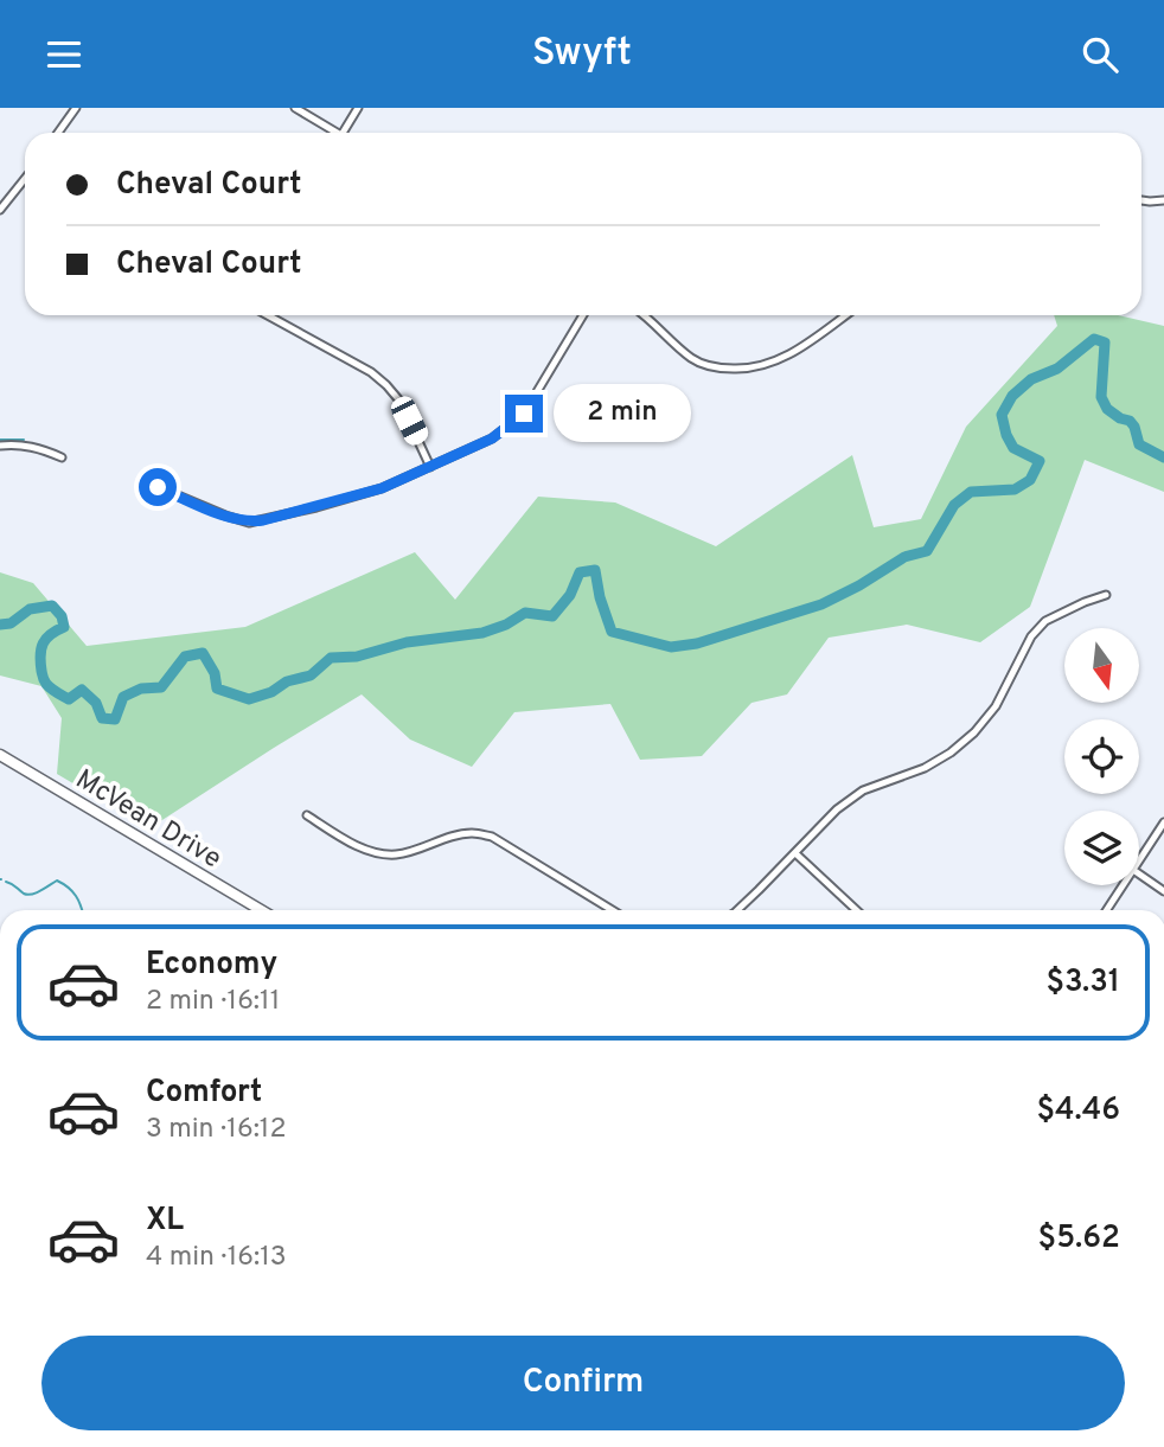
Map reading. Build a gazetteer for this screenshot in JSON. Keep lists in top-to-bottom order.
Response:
{
  "streets": {
    "main road": ["McVean Drive"]
  },
  "north": "bottom",
  "page": {
    "header": "Swyft",
    "banner": ["Cheval Court", "Cheval Court"],
    "bubble": "2 min",
    "list": [
      {
        "name": "Economy",
        "note": "2 min · 16:11",
        "value": "$3.31"
      },
      {
        "name": "Comfort",
        "note": "3 min · 16:12",
        "value": "$4.46"
      },
      {
        "name": "XL",
        "note": "4 min · 16:13",
        "value": "$5.62"
      }
    ],
    "buttons": "Confirm"
  }
}
